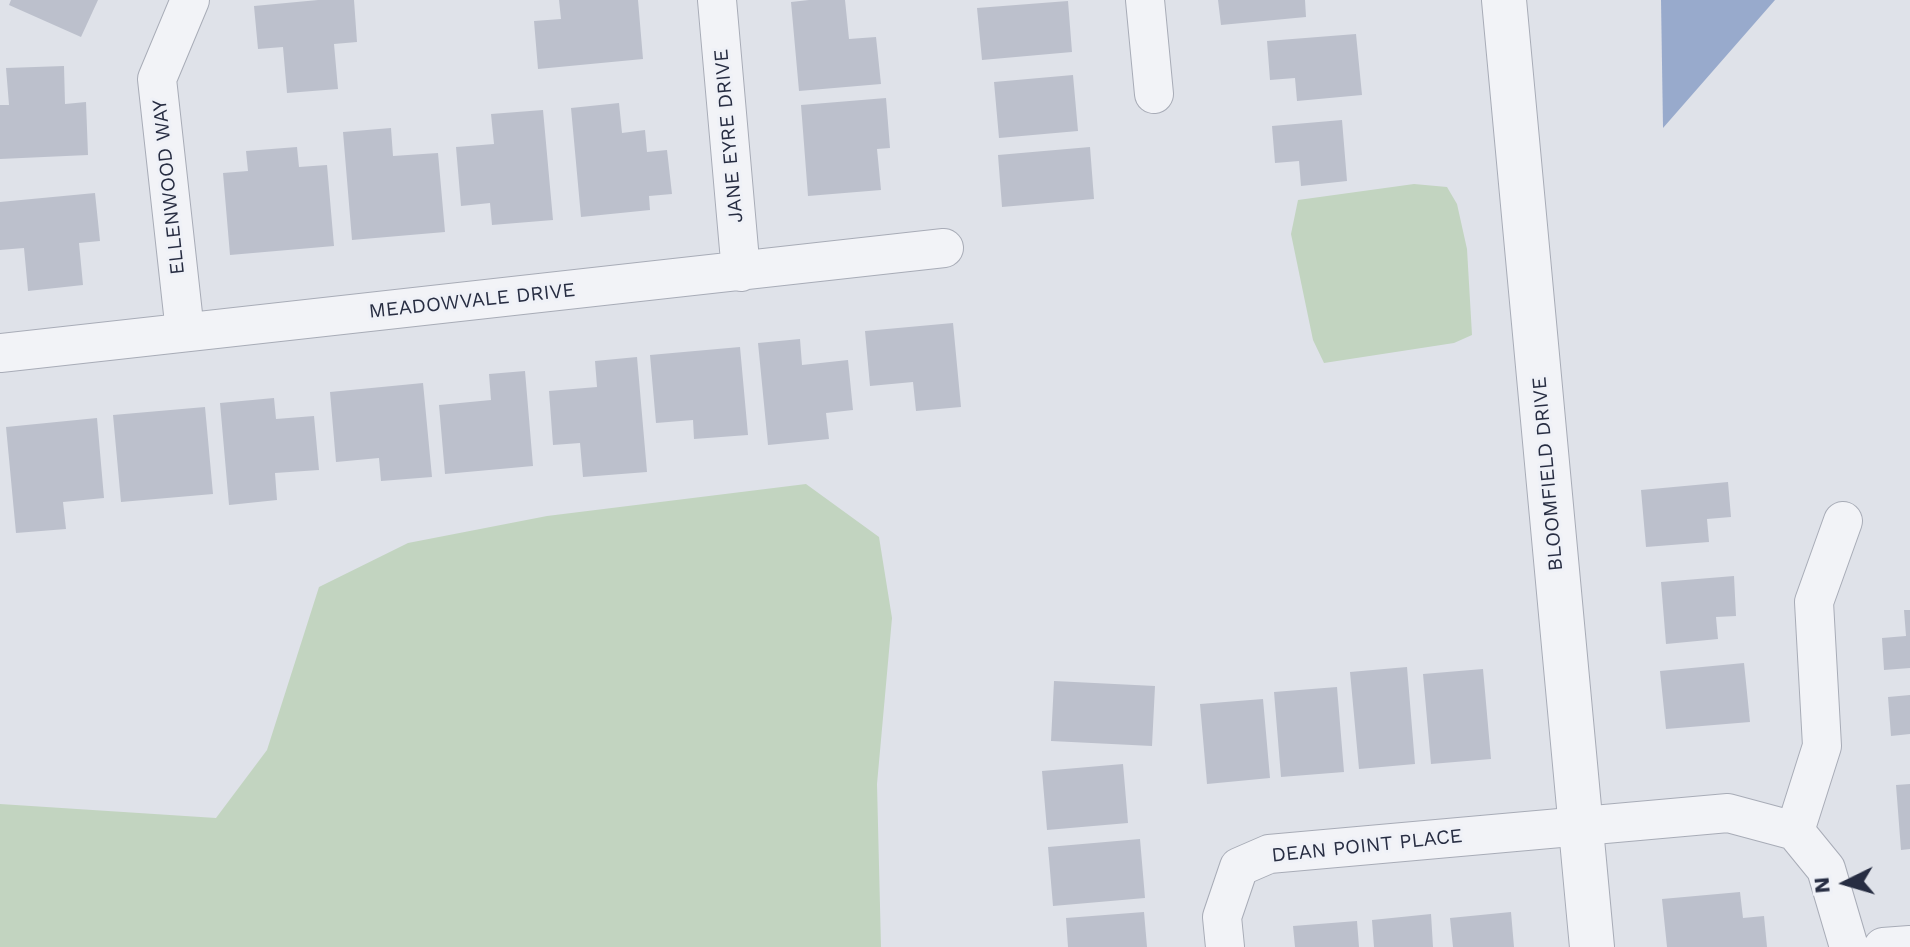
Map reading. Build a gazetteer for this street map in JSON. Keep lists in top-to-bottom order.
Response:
{
  "streets": {
    "street": [
      "JANE EYRE DRIVE",
      "ELLENWOOD WAY",
      "MEADOWVALE DRIVE",
      "BLOOMFIELD DRIVE",
      "DEAN POINT PLACE"
    ]
  },
  "crossings": [
    ["JANE EYRE DRIVE", "MEADOWVALE DRIVE"],
    ["ELLENWOOD WAY", "MEADOWVALE DRIVE"],
    ["BLOOMFIELD DRIVE", "DEAN POINT PLACE"]
  ],
  "north": "left"
}
